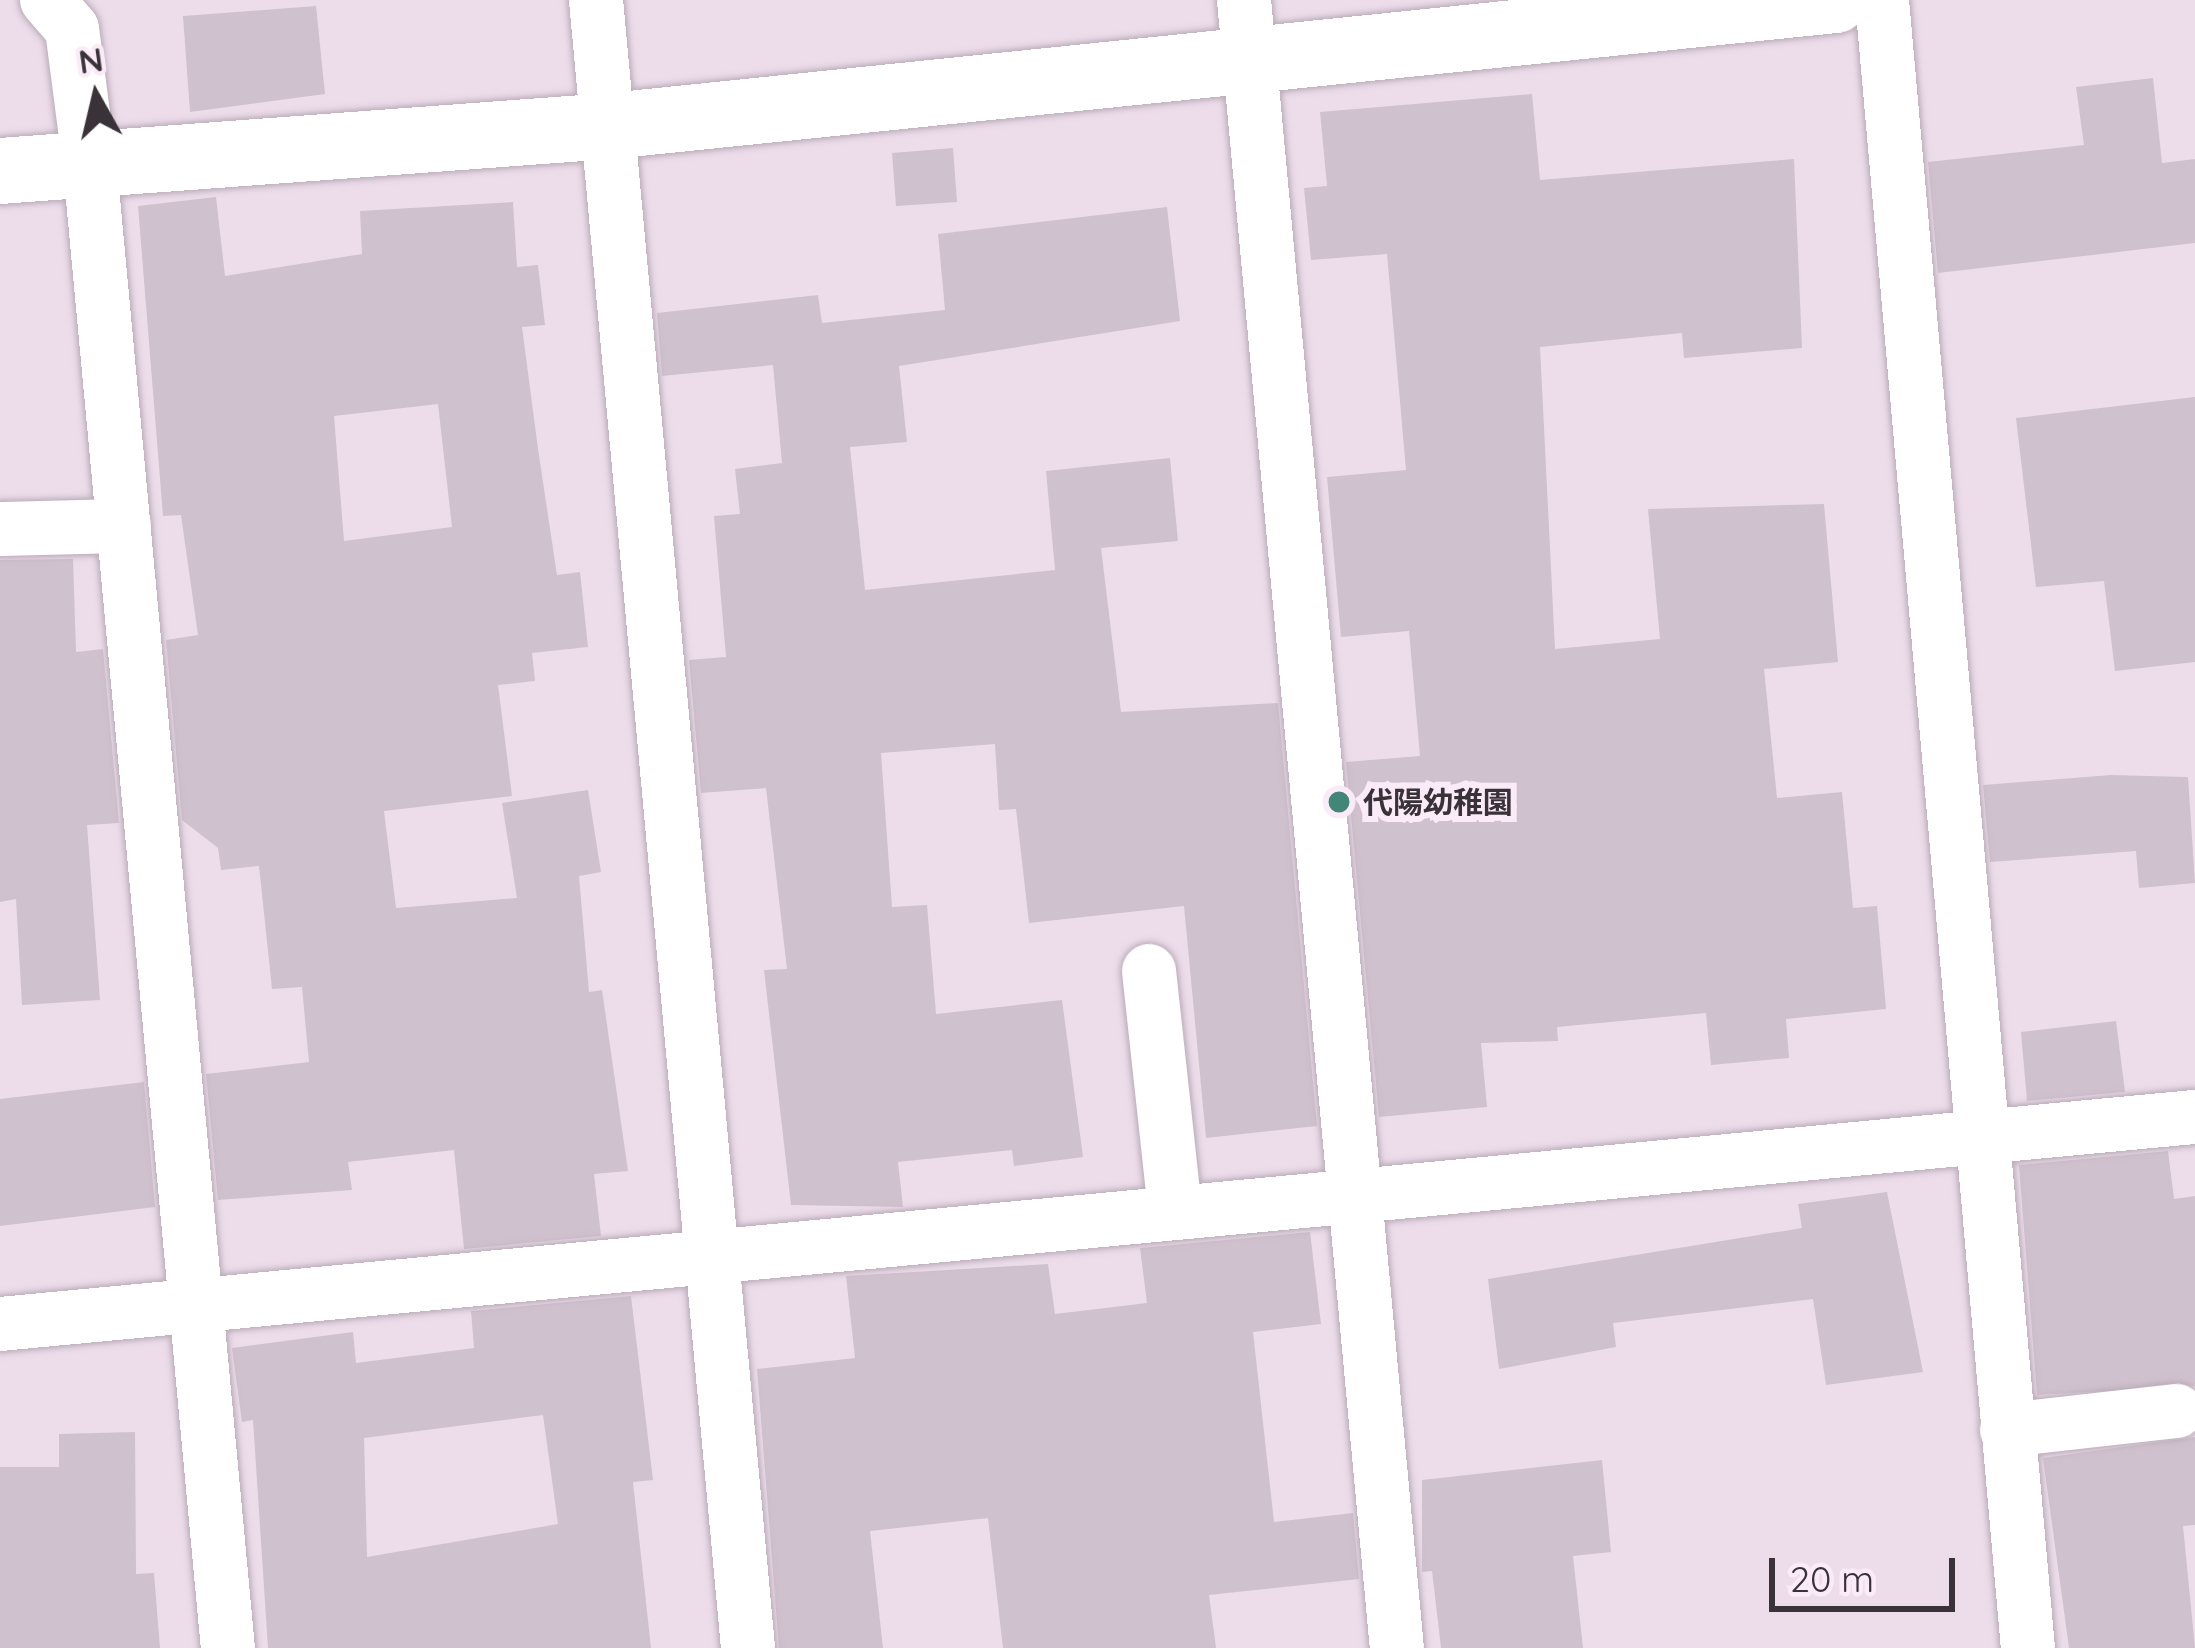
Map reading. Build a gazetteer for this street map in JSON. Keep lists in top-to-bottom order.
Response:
{
  "places": ["代陽幼稚園"],
  "scale_bar": "20 m",
  "north": "top"
}
